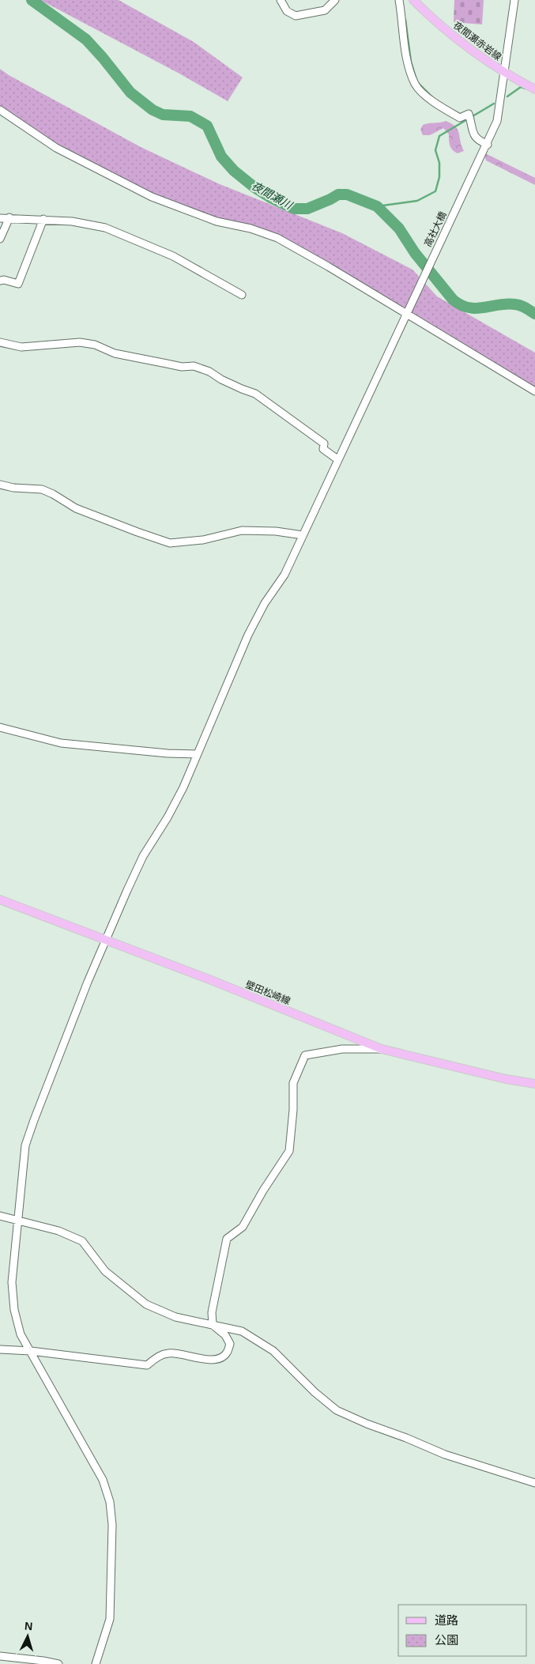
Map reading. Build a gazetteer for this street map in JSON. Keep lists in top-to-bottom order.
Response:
{
  "streets": {
    "main road": ["夜間瀬赤岩線", "壁田松崎線"],
    "street": ["高社大橋"]
  },
  "crossings": [
    ["夜間瀬赤岩線", "高社大橋"],
    ["高社大橋", "壁田松崎線"]
  ],
  "water": ["夜間瀬川"],
  "legend": ["道路", "公園"],
  "north": "top"
}
